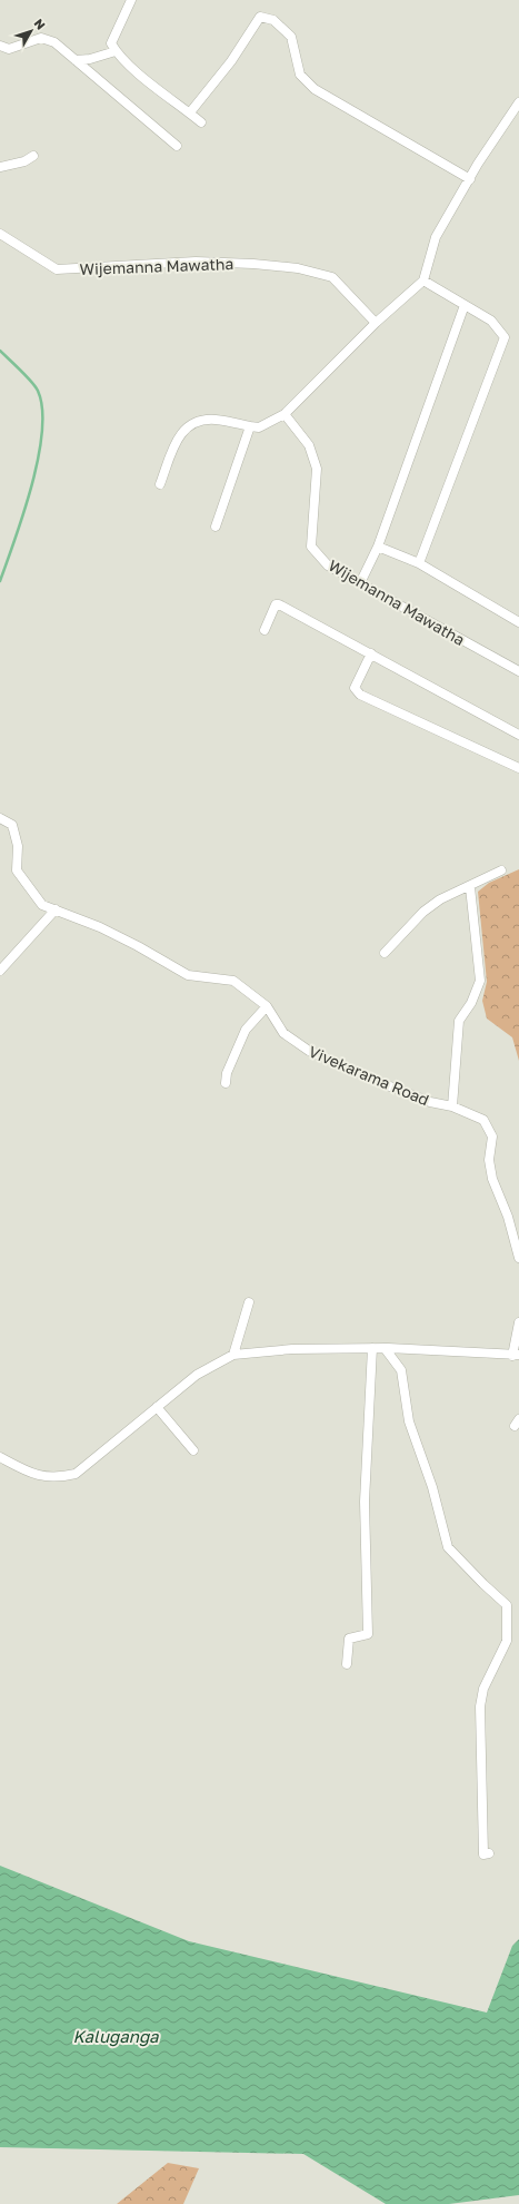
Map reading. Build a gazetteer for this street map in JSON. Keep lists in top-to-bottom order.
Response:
{
  "streets": {
    "street": ["Wijemanna Mawatha", "Vivekarama Road"]
  },
  "water": ["Kaluganga"],
  "north": "top right"
}
